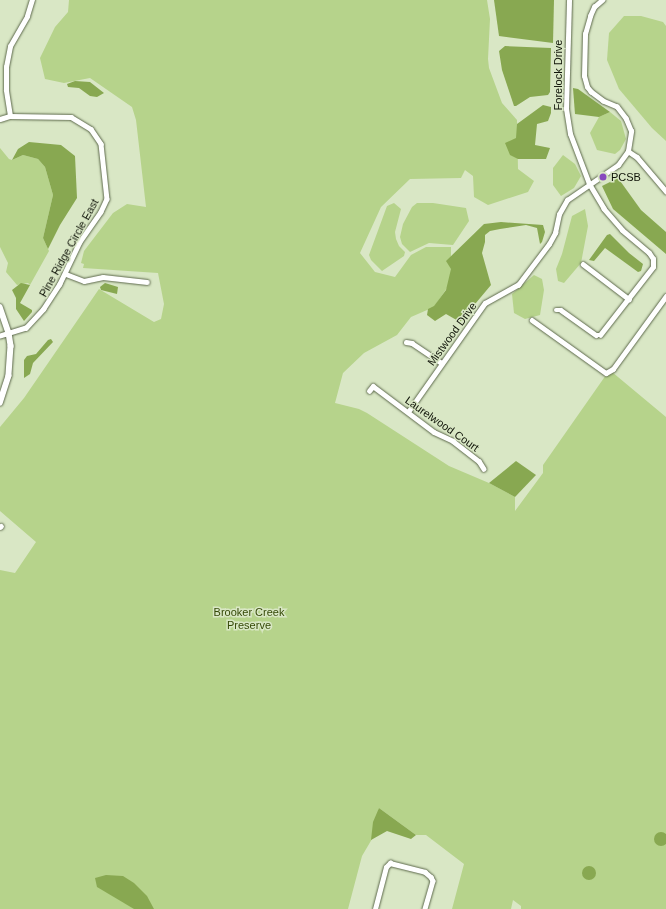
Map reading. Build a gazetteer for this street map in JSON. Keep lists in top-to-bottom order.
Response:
{
  "streets": {
    "street": [
      "Forelock Drive",
      "Pine Ridge Circle East",
      "Mistwood Drive",
      "Laurelwood Court"
    ]
  },
  "crossings": [
    ["Forelock Drive", "Mistwood Drive"],
    ["Mistwood Drive", "Laurelwood Court"]
  ],
  "parks": ["Brooker Creek Preserve"],
  "places": ["PCSB"]
}
